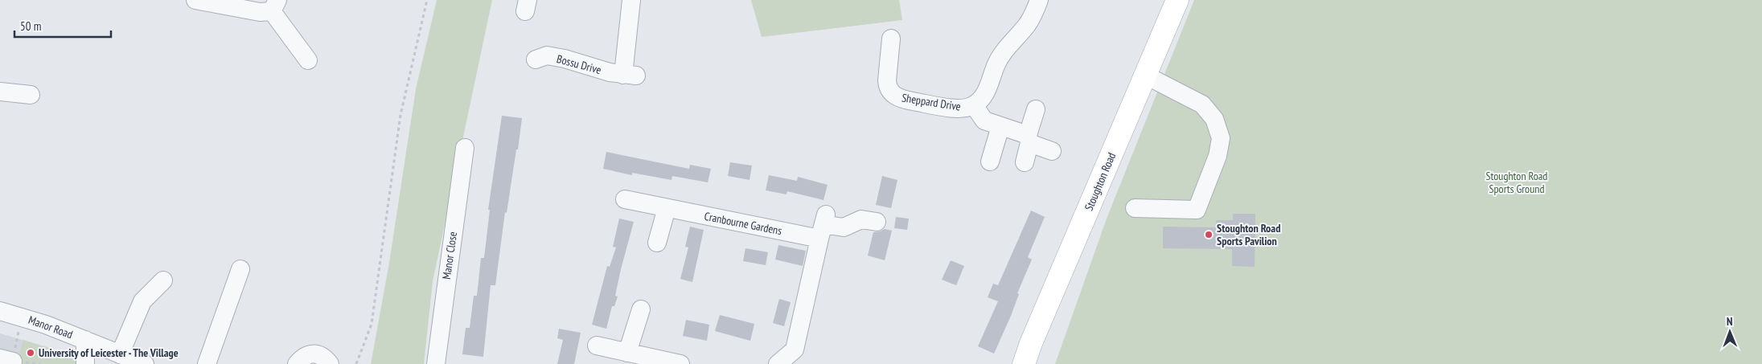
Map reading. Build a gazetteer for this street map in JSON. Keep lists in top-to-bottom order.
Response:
{
  "streets": {
    "main road": ["Stoughton Road"],
    "street": [
      "Bossu Drive",
      "Sheppard Drive",
      "Cranbourne Gardens",
      "Manor Close",
      "Manor Road"
    ]
  },
  "parks": ["Stoughton Road Sports Ground"],
  "places": ["Stoughton Road Sports Pavilion", "University of Leicester - The Village"],
  "scale_bar": "50 m",
  "north": "top"
}
